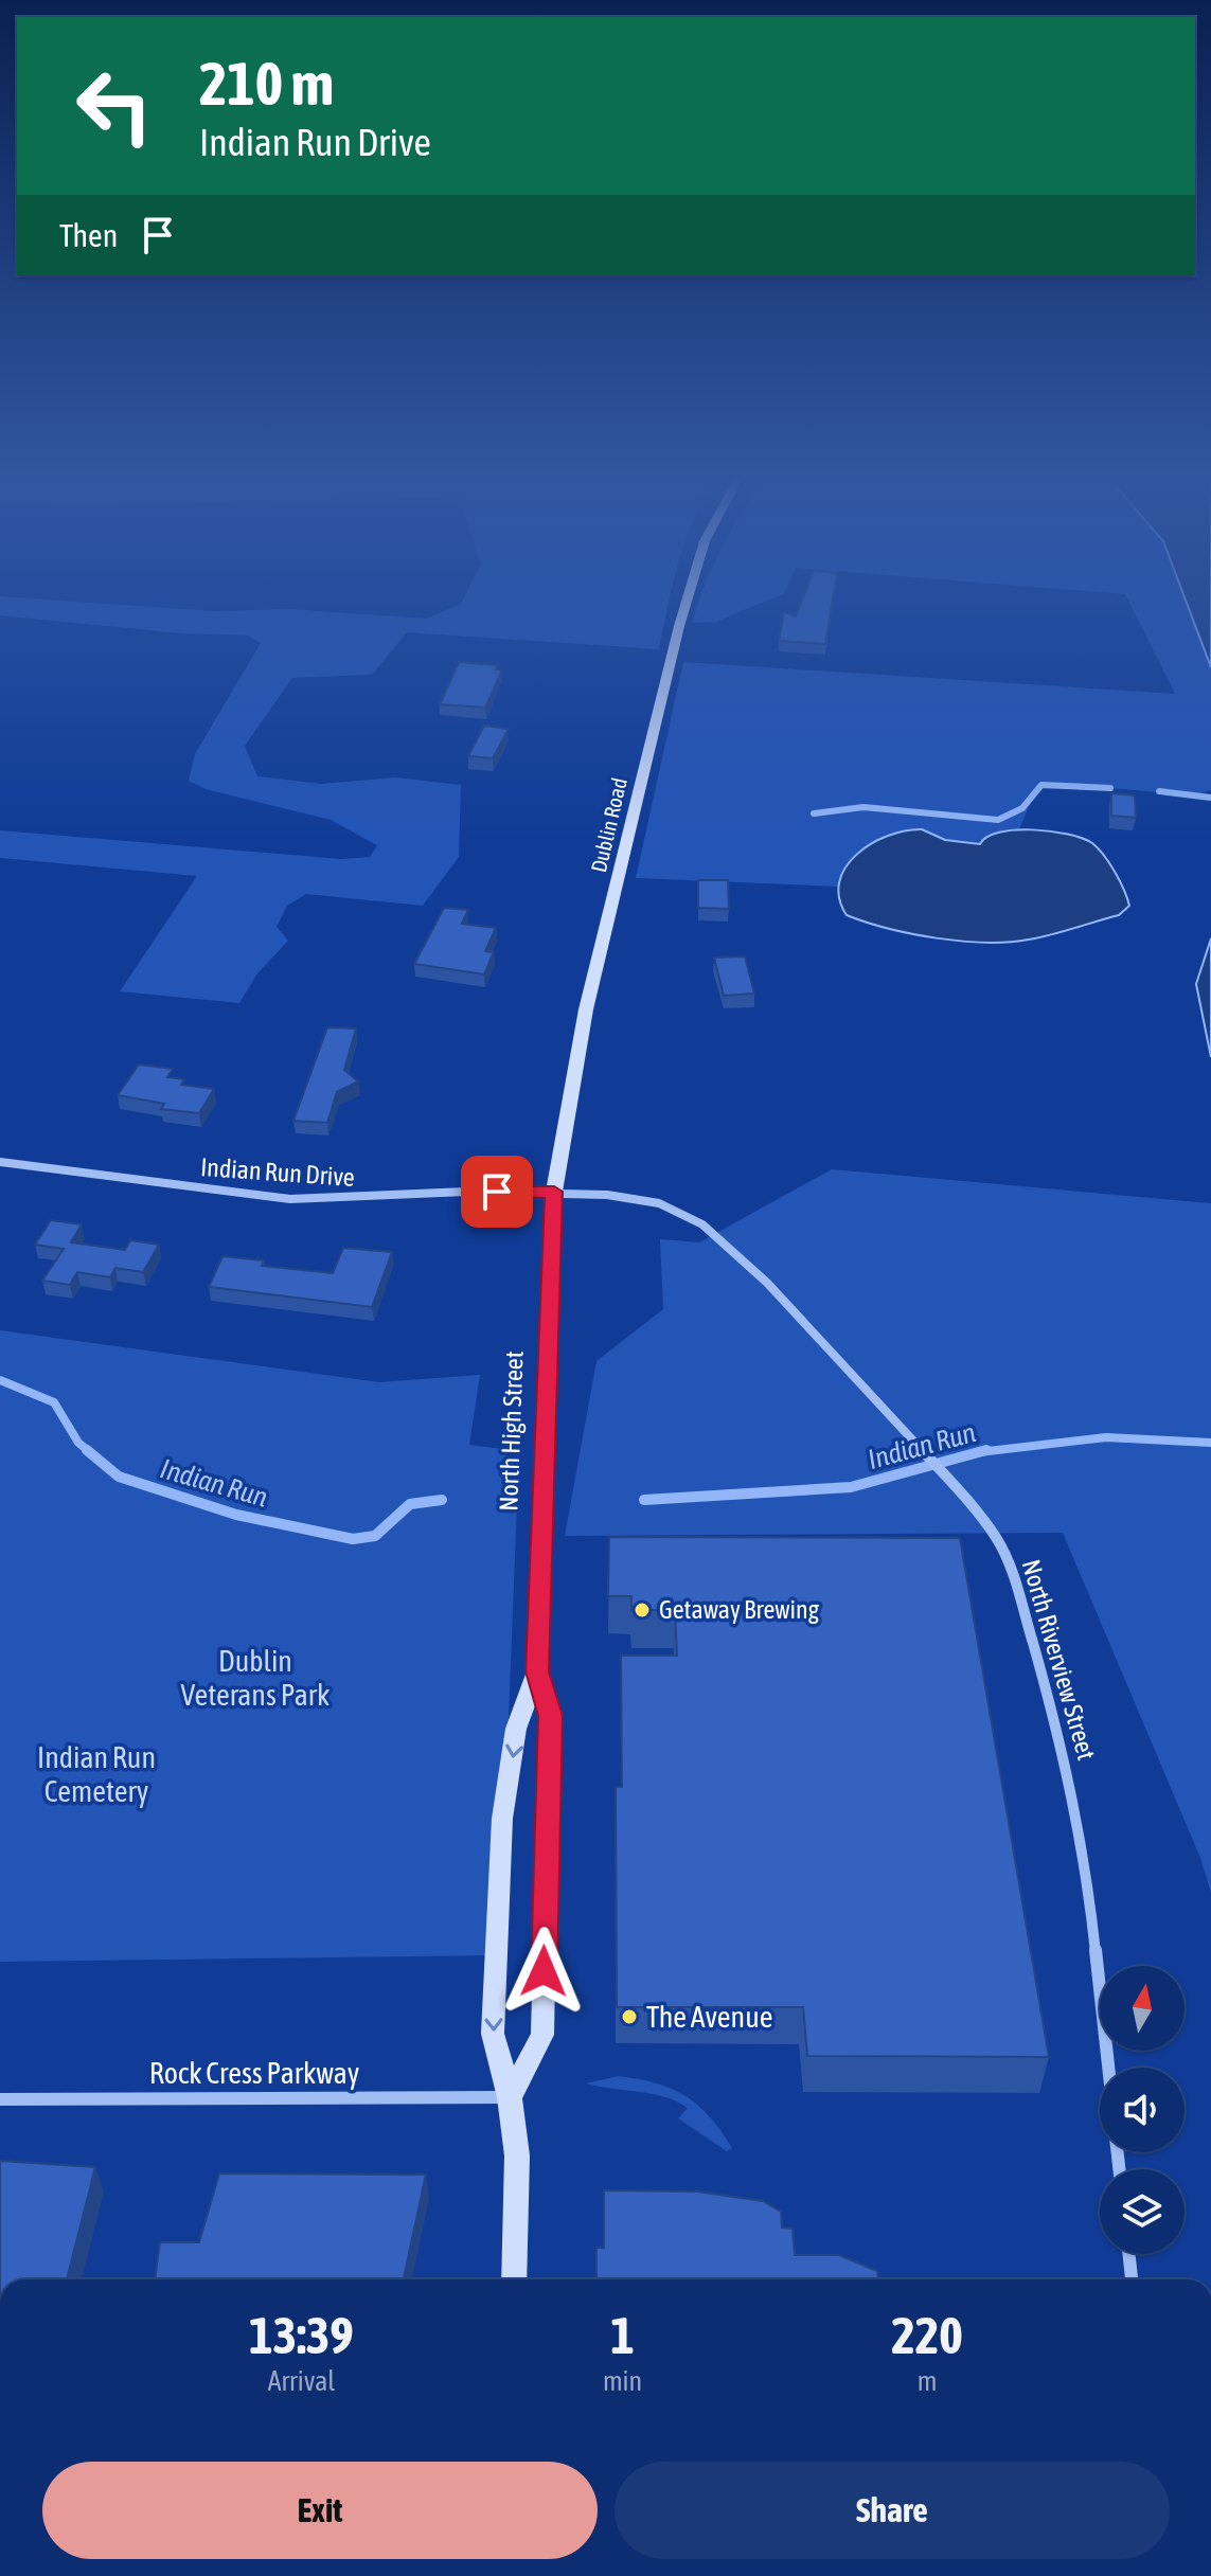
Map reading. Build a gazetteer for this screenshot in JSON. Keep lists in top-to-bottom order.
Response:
{
  "streets": {
    "main road": ["Dublin Road", "North High Street"],
    "street": ["Indian Run Drive", "North Riverview Street", "Rock Cress Parkway"]
  },
  "crossings": [
    ["Dublin Road", "Indian Run Drive"],
    ["Dublin Road", "North High Street"],
    ["Dublin Road", "North Riverview Street"],
    ["Indian Run Drive", "North High Street"],
    ["Indian Run Drive", "North Riverview Street"],
    ["North High Street", "North Riverview Street"],
    ["North High Street", "Rock Cress Parkway"]
  ],
  "water": ["Indian Run"],
  "parks": ["Dublin Veterans Park", "Indian Run Cemetery"],
  "places": ["Getaway Brewing", "The Avenue"],
  "north": "top",
  "page": {
    "turn": ["210 m", "Indian Run Drive"],
    "then": "Then",
    "eta": [
      "13:39",
      "Arrival",
      "1",
      "min",
      "220",
      "m"
    ],
    "buttons": ["Exit", "Share"]
  }
}
